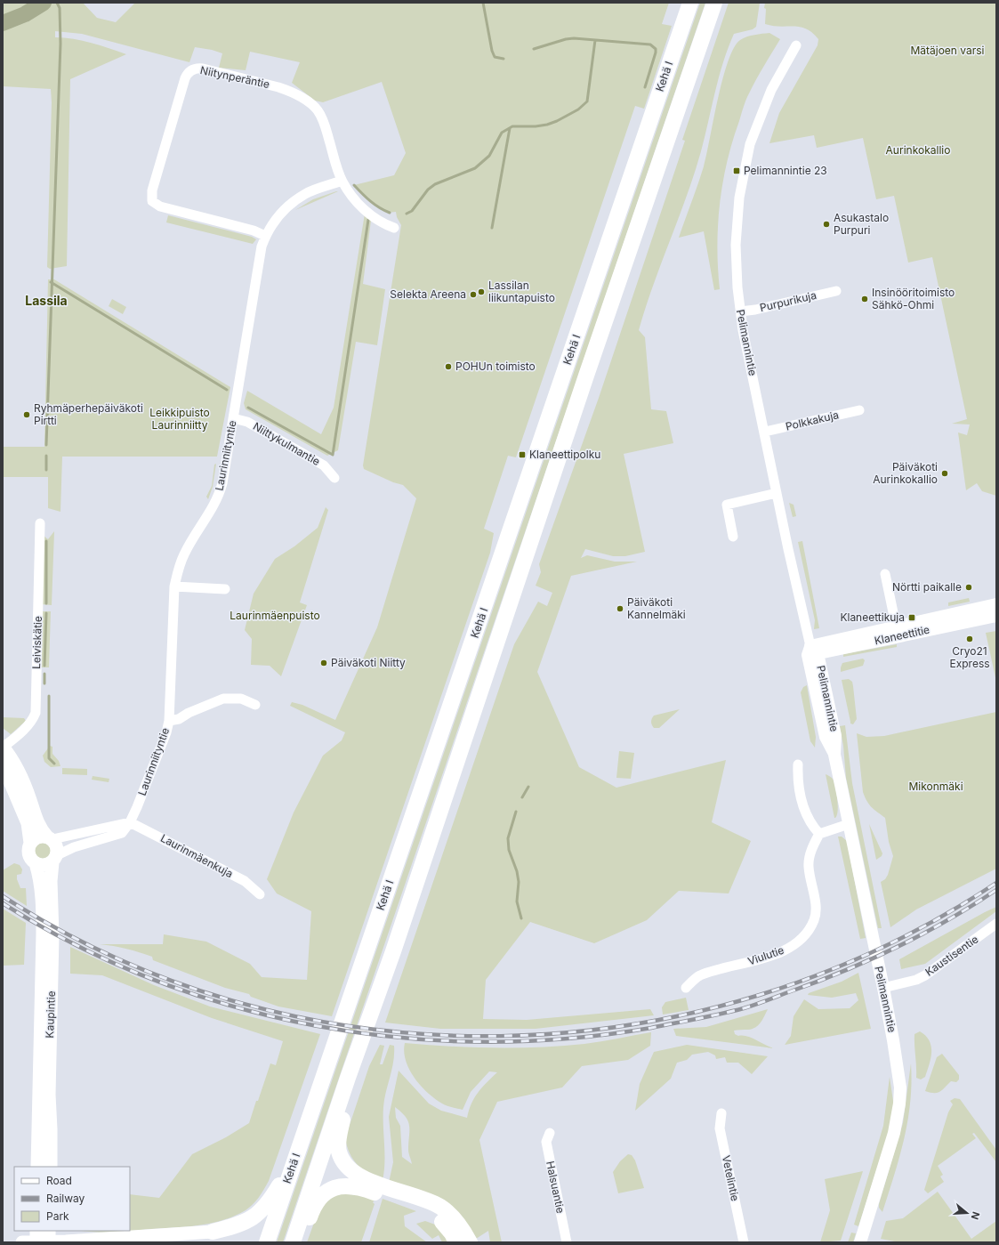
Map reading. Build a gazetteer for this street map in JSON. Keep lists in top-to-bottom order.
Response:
{
  "streets": {
    "highway": ["Kehä I"],
    "main road": ["Kaupintie"],
    "street": [
      "Niitynperäntie",
      "Purpurikuja",
      "Pelimannintie",
      "Polkkakuja",
      "Niittykulmantie",
      "Laurinniityntie",
      "Klaneettitie",
      "Leiviskätie",
      "Laurinmäenkuja",
      "Viulutie",
      "Kaustisentie",
      "Vetelintie",
      "Halsuantie"
    ]
  },
  "crossings": [
    ["Niitynperäntie", "Laurinniityntie"],
    ["Purpurikuja", "Pelimannintie"],
    ["Pelimannintie", "Polkkakuja"],
    ["Pelimannintie", "Klaneettitie"],
    ["Pelimannintie", "Kaustisentie"],
    ["Niittykulmantie", "Laurinniityntie"],
    ["Laurinniityntie", "Laurinmäenkuja"],
    ["Laurinniityntie", "Kaupintie"]
  ],
  "districts": ["Lassila"],
  "parks": [
    "Mätäjoen varsi",
    "Aurinkokallio",
    "Leikkipuisto Laurinniitty",
    "Laurinmäenpuisto",
    "Mikonmäki"
  ],
  "places": {
    "transit": ["Pelimannintie 23", "Klaneettipolku", "Klaneettikuja"],
    "other": [
      "Asukastalo Purpuri",
      "Lassilan liikuntapuisto",
      "Selekta Areena",
      "Insinööritoimisto Sähkö-Ohmi",
      "POHUn toimisto",
      "Ryhmäperhepäiväkoti Pirtti",
      "Päiväkoti Aurinkokallio",
      "Nörtti paikalle",
      "Päiväkoti Kannelmäki",
      "Cryo21 Express",
      "Päiväkoti Niitty"
    ]
  },
  "legend": ["Road", "Railway", "Park"],
  "north": "right"
}
